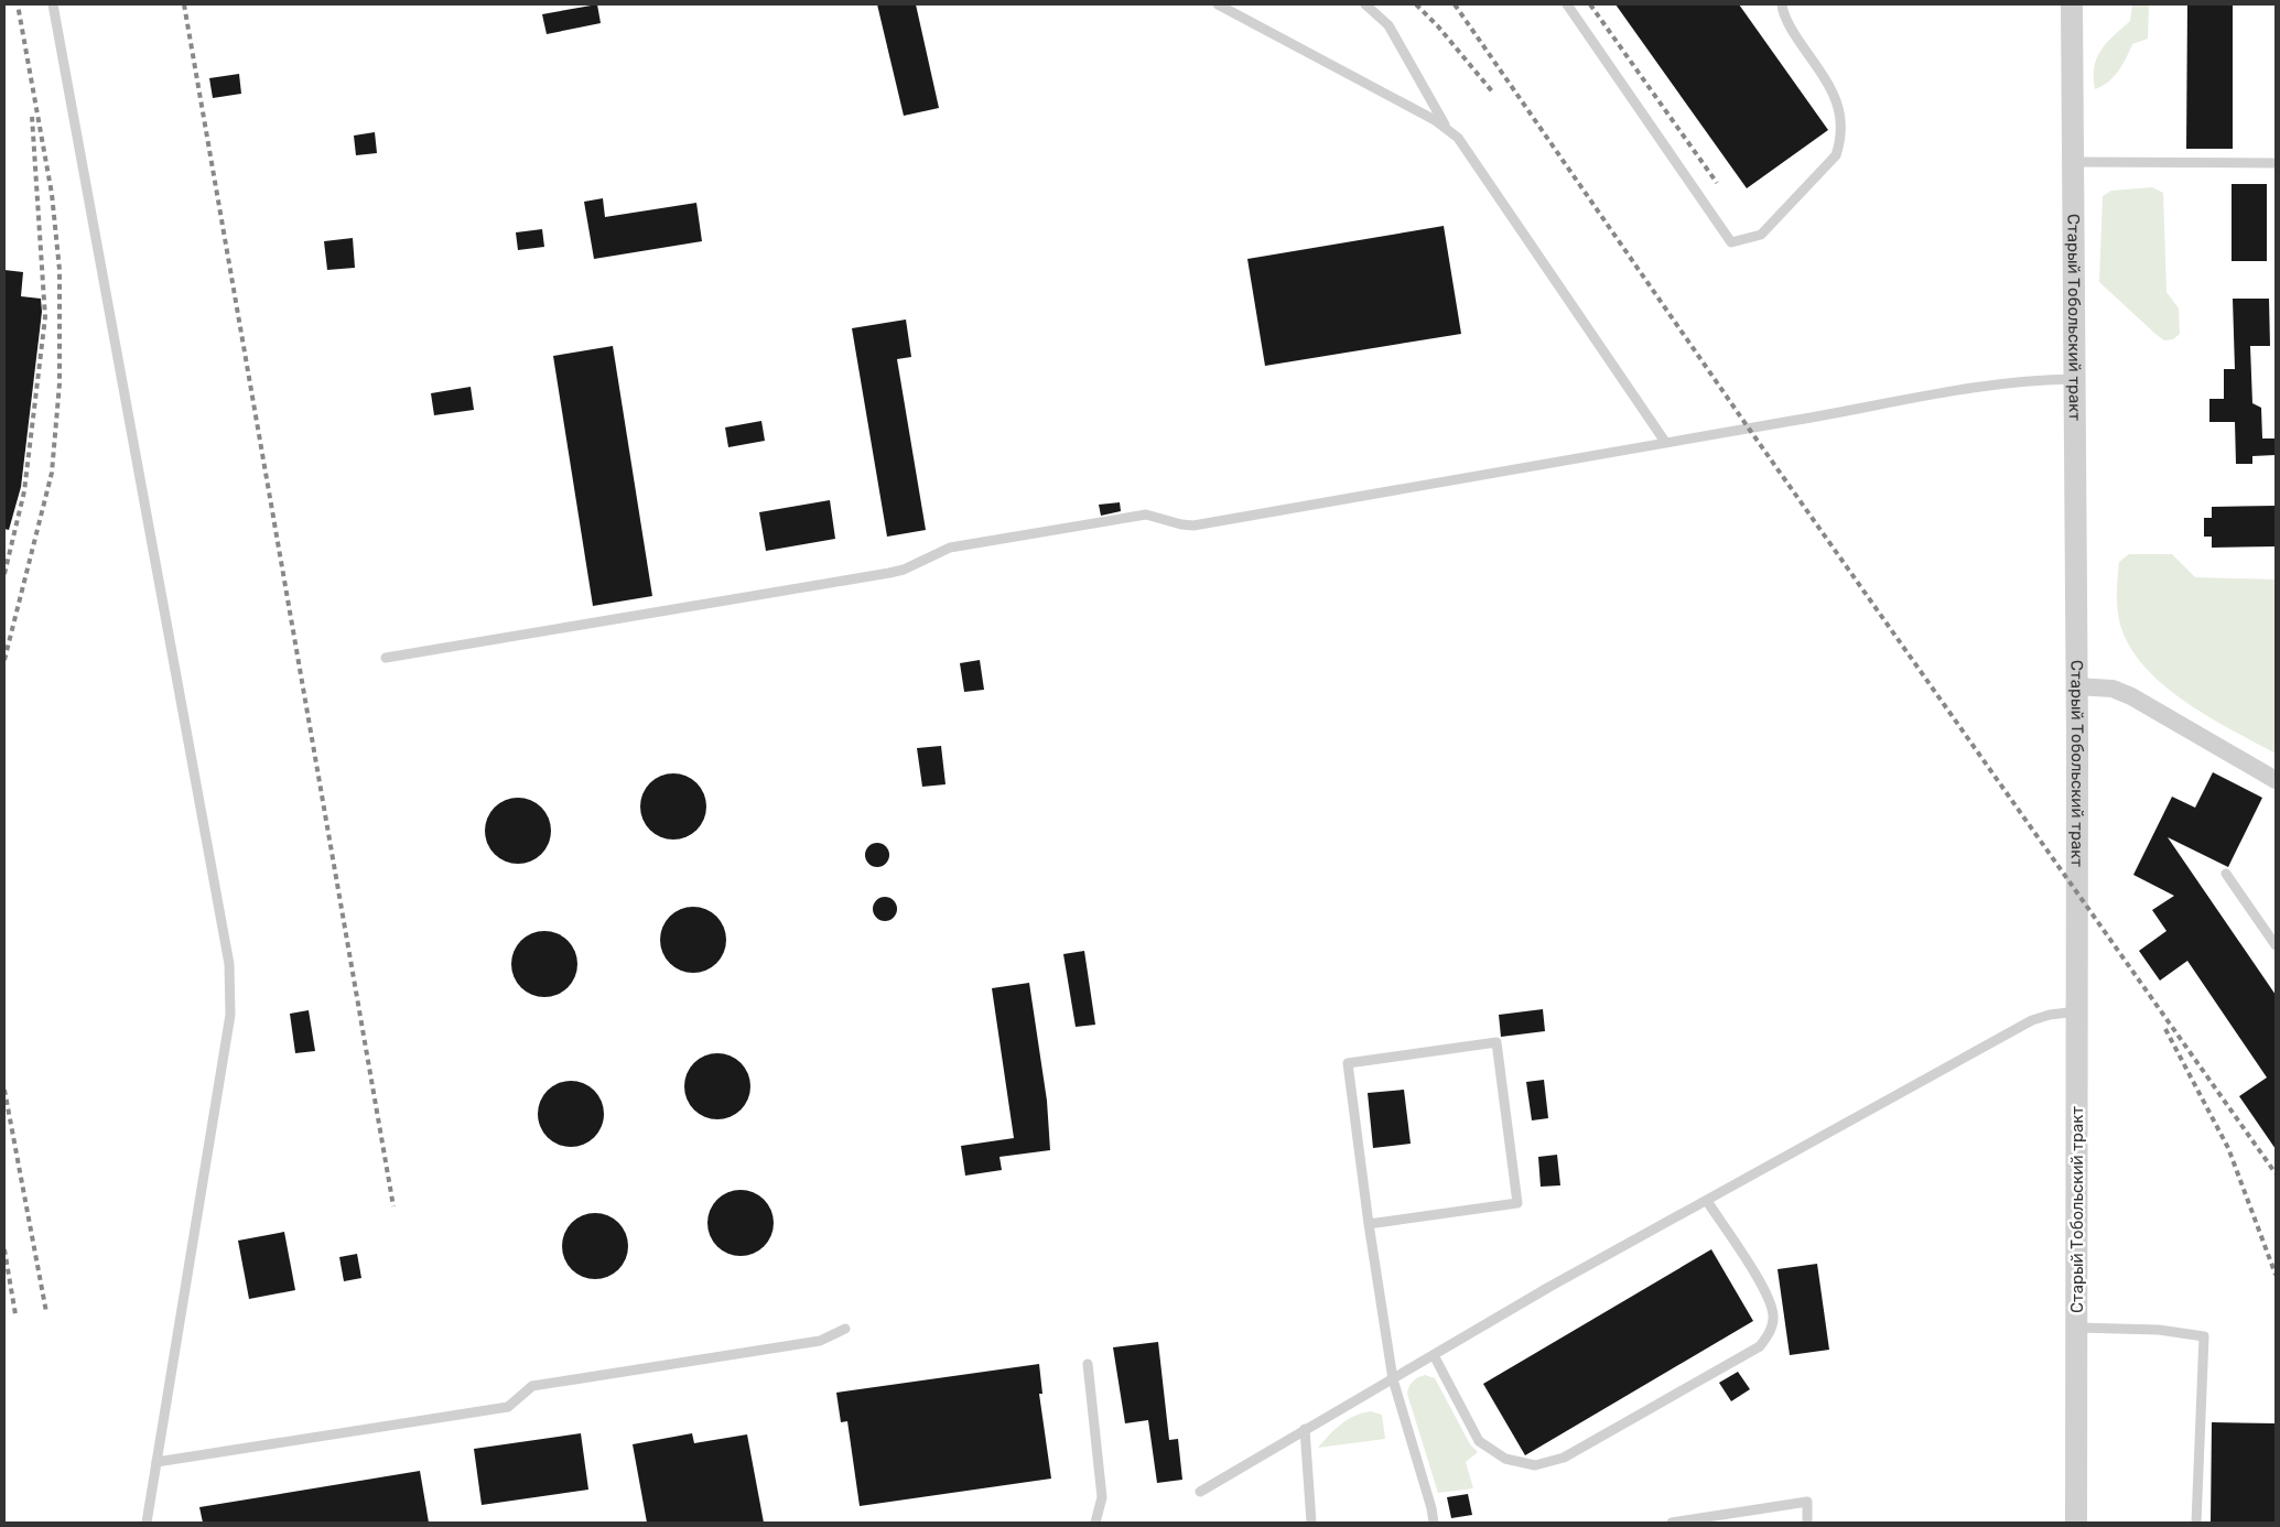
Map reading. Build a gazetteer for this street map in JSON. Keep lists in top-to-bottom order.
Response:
{
  "streets": {
    "street": ["Старый Тобольский тракт"]
  }
}
